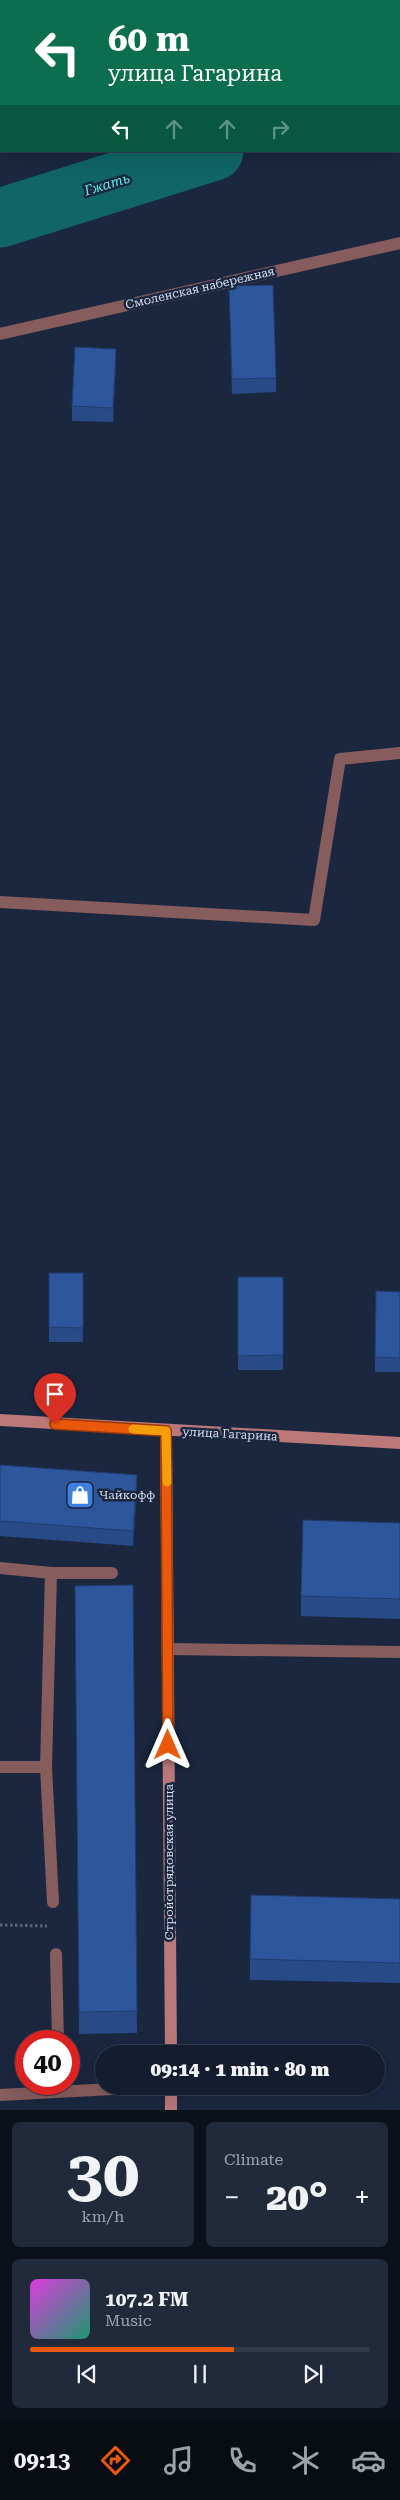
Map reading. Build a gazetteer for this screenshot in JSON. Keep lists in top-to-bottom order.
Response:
{
  "streets": {
    "street": ["Смоленская набережная", "улица Гагарина", "Стройотрядовская улица"]
  },
  "crossings": [
    ["улица Гагарина", "Стройотрядовская улица"]
  ],
  "water": ["Гжать"],
  "places": {
    "shop": ["Чайкофф"]
  },
  "page": {
    "turn": ["60 m", "улица Гагарина"],
    "limit": "40",
    "trip": "09:14 · 1 min · 80 m",
    "tile": [
      ["30", "km/h"],
      "Climate"
    ],
    "heat": ["−", "20°", "+"],
    "song": ["107.2 FM", "Music"],
    "tabs": "09:13"
  }
}
